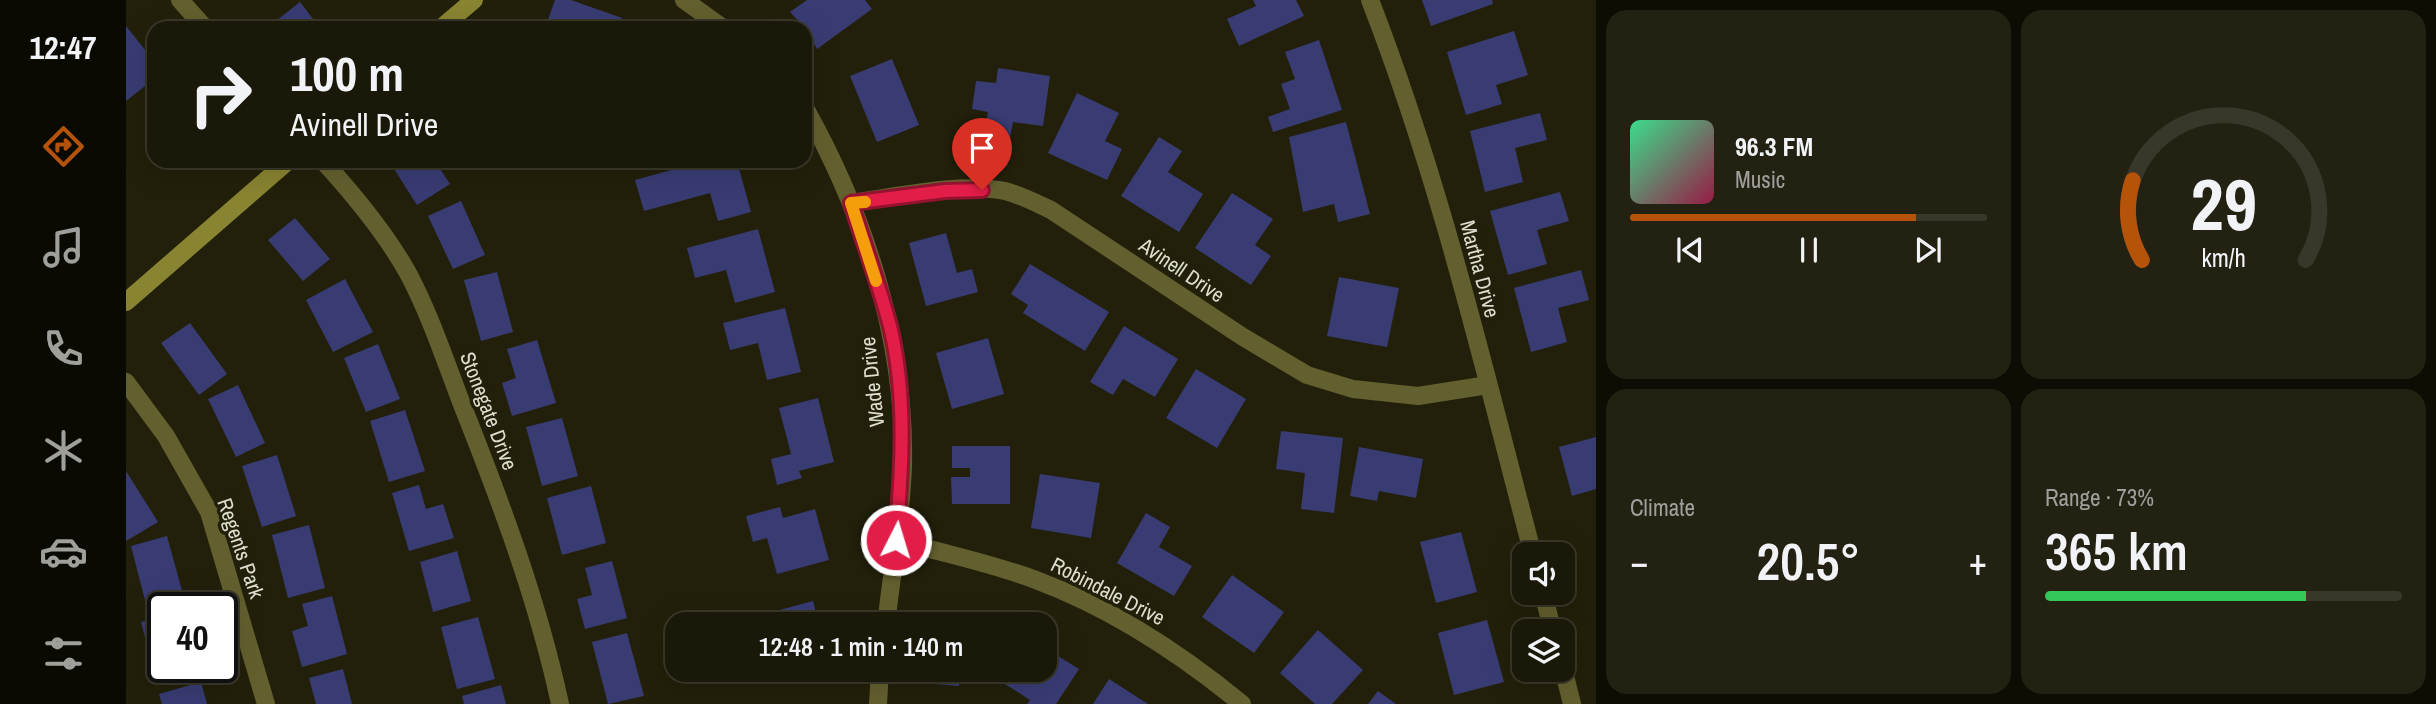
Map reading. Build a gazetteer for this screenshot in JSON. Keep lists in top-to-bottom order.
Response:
{
  "streets": {
    "street": [
      "Martha Drive",
      "Avinell Drive",
      "Wade Drive",
      "Stonegate Drive",
      "Regents Park",
      "Robindale Drive"
    ]
  },
  "crossings": [
    ["Martha Drive", "Avinell Drive"],
    ["Avinell Drive", "Wade Drive"],
    ["Wade Drive", "Robindale Drive"]
  ],
  "page": {
    "tabs": "12:47",
    "turn": ["100 m", "Avinell Drive"],
    "song": ["96.3 FM", "Music"],
    "tile": [
      "Climate",
      ["Range · 73%", "365 km"]
    ],
    "heat": ["−", "20.5°", "+"],
    "limit": "40",
    "trip": "12:48 · 1 min · 140 m",
    "gauge": ["29", "km/h"]
  }
}
